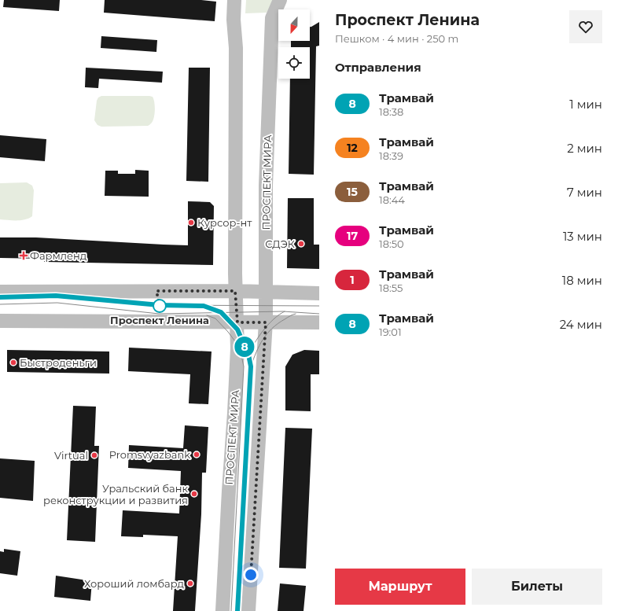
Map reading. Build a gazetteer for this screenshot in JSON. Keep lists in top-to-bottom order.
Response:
{
  "streets": {
    "main road": ["ПРОСПЕКТ МИРА"]
  },
  "places": {
    "other": [
      "Курсор-нт",
      "СДЭК",
      "Проспект Ленина",
      "Быстроденьги",
      "Promsvyazbank",
      "Virtual",
      "Уральский банк реконструкции и развития",
      "Хороший ломбард"
    ],
    "health": ["Фармленд"]
  },
  "lines": ["tram line 8"],
  "north": "bottom",
  "page": {
    "on_map": "8",
    "heading": [
      ["Проспект Ленина", "Пешком · 4 мин · 250 m"],
      "Отправления"
    ],
    "list": [
      {
        "mark": "8",
        "name": "Трамвай",
        "note": "18:38",
        "value": "1 мин"
      },
      {
        "mark": "12",
        "name": "Трамвай",
        "note": "18:39",
        "value": "2 мин"
      },
      {
        "mark": "15",
        "name": "Трамвай",
        "note": "18:44",
        "value": "7 мин"
      },
      {
        "mark": "17",
        "name": "Трамвай",
        "note": "18:50",
        "value": "13 мин"
      },
      {
        "mark": "1",
        "name": "Трамвай",
        "note": "18:55",
        "value": "18 мин"
      },
      {
        "mark": "8",
        "name": "Трамвай",
        "note": "19:01",
        "value": "24 мин"
      }
    ],
    "buttons": ["Маршрут", "Билеты"]
  }
}
